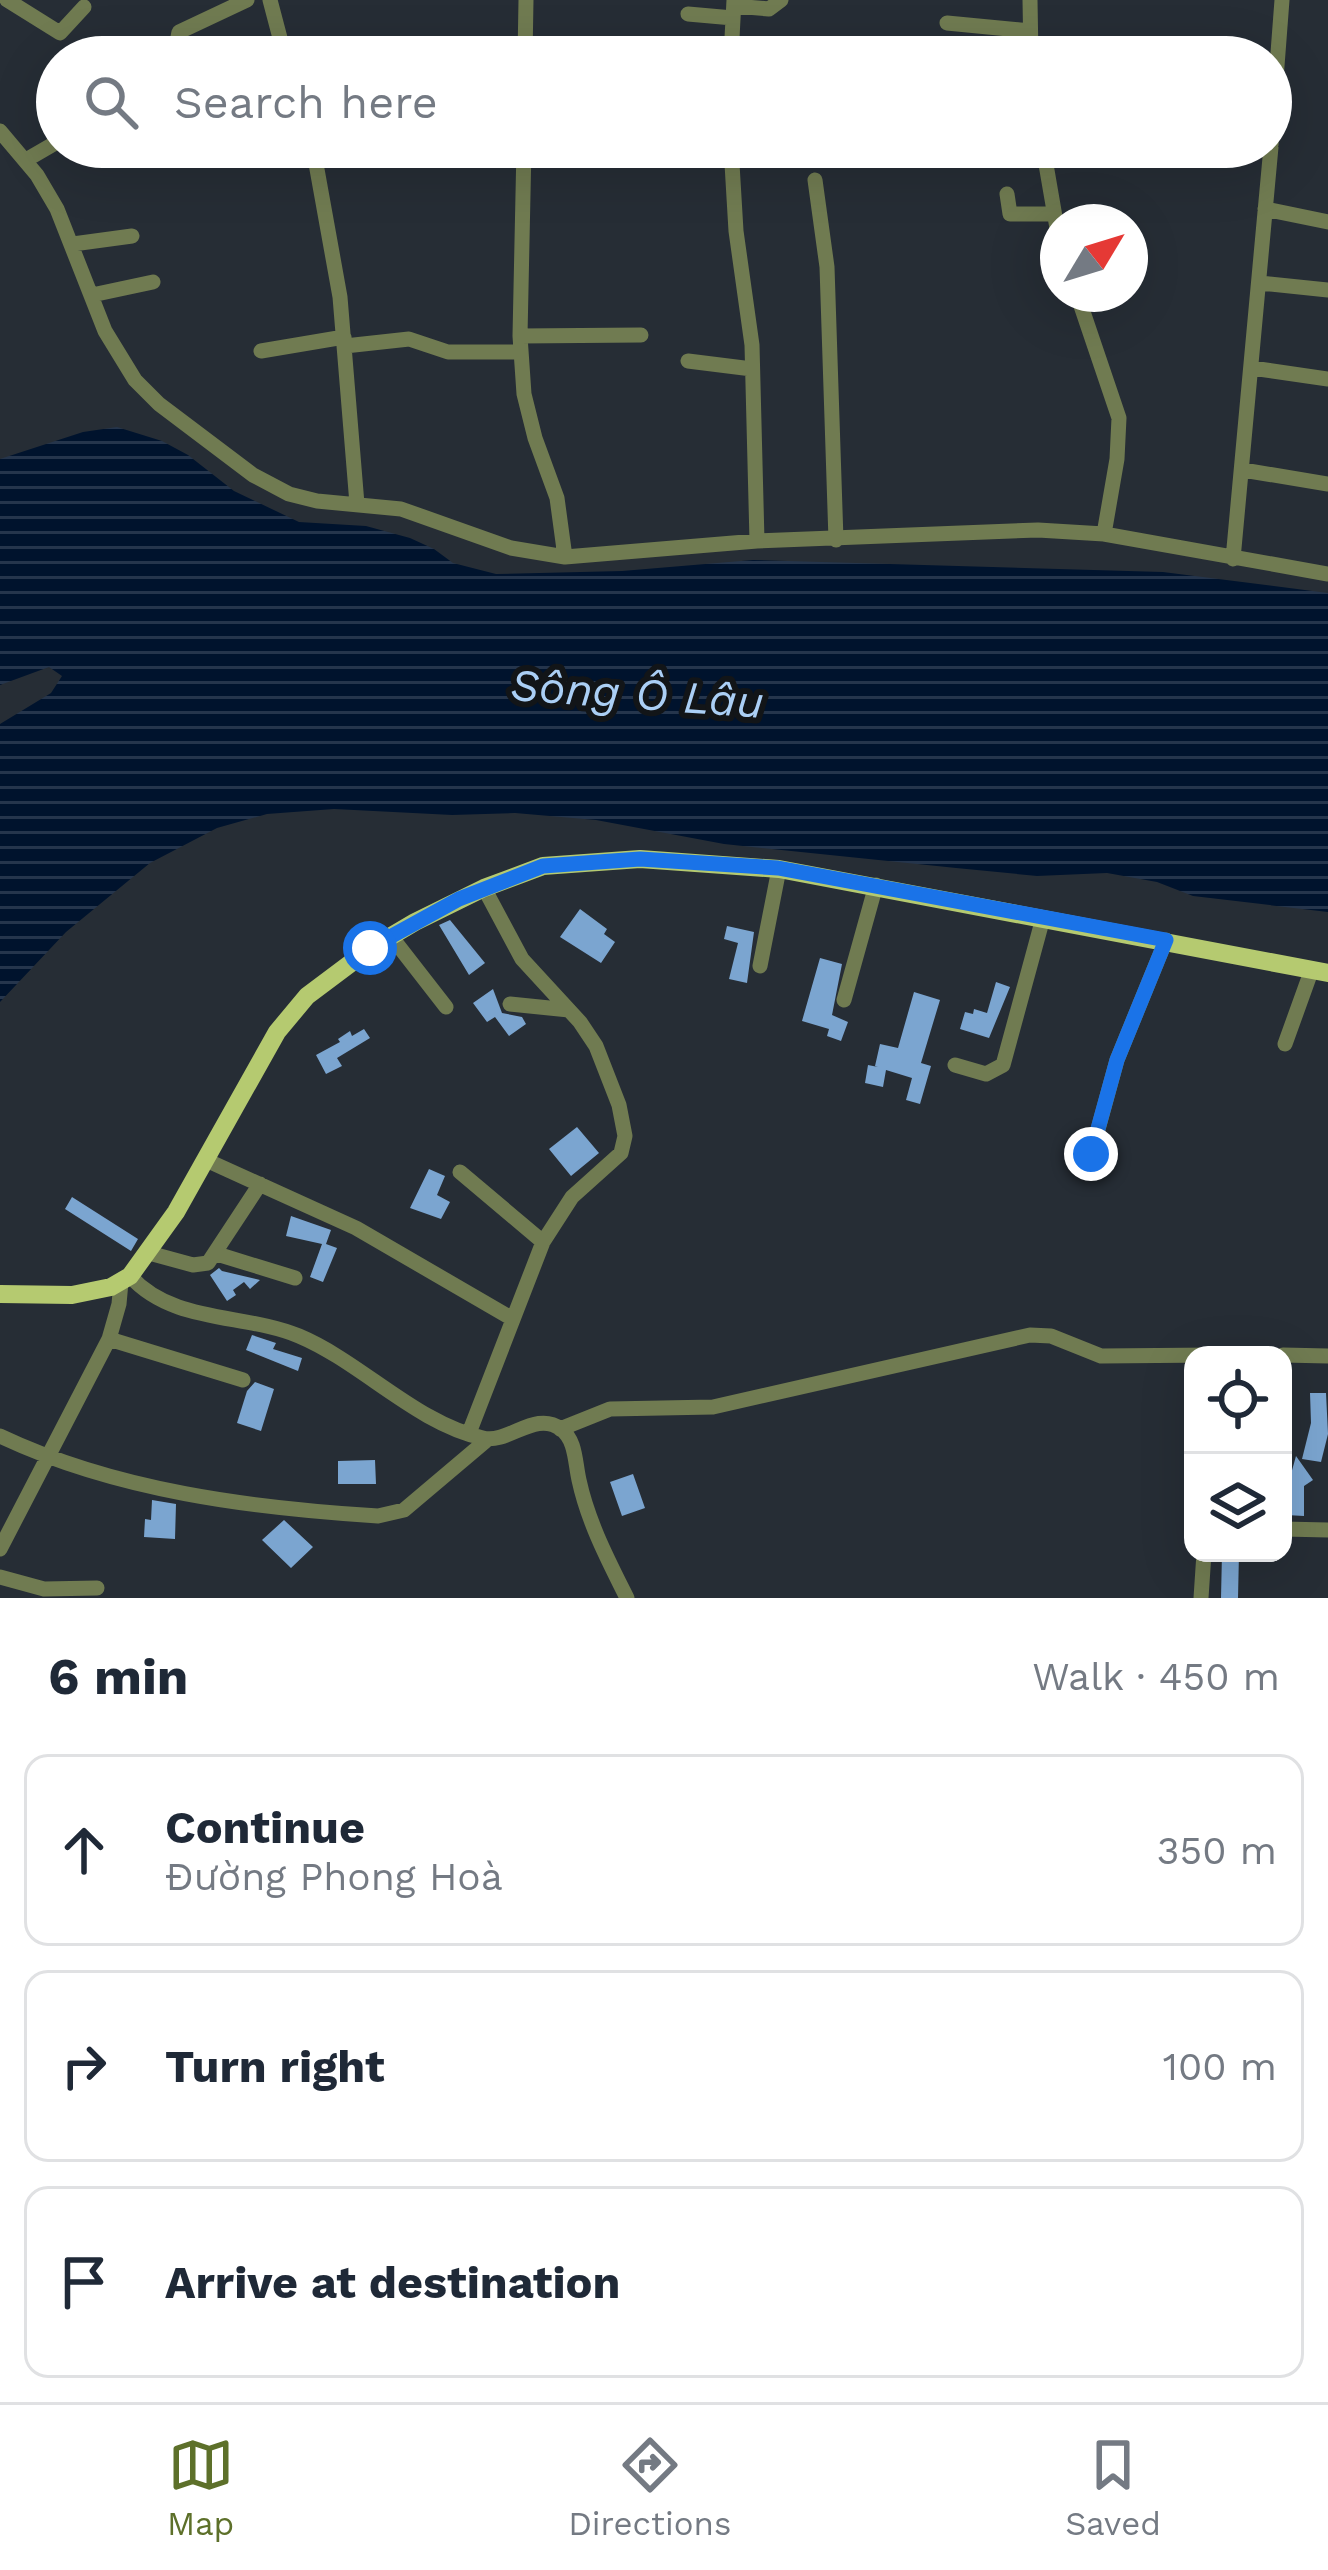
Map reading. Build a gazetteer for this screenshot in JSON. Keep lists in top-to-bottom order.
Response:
{
  "water": ["Sông Ô Lâu"],
  "north": "top right",
  "page": {
    "search": "Search here",
    "heading": ["6 min", "Walk · 450 m"],
    "list": [
      ["Continue", "Đường Phong Hoà", "350 m"],
      ["Turn right", "100 m"],
      "Arrive at destination"
    ],
    "nav": ["Map", "Directions", "Saved"]
  }
}
